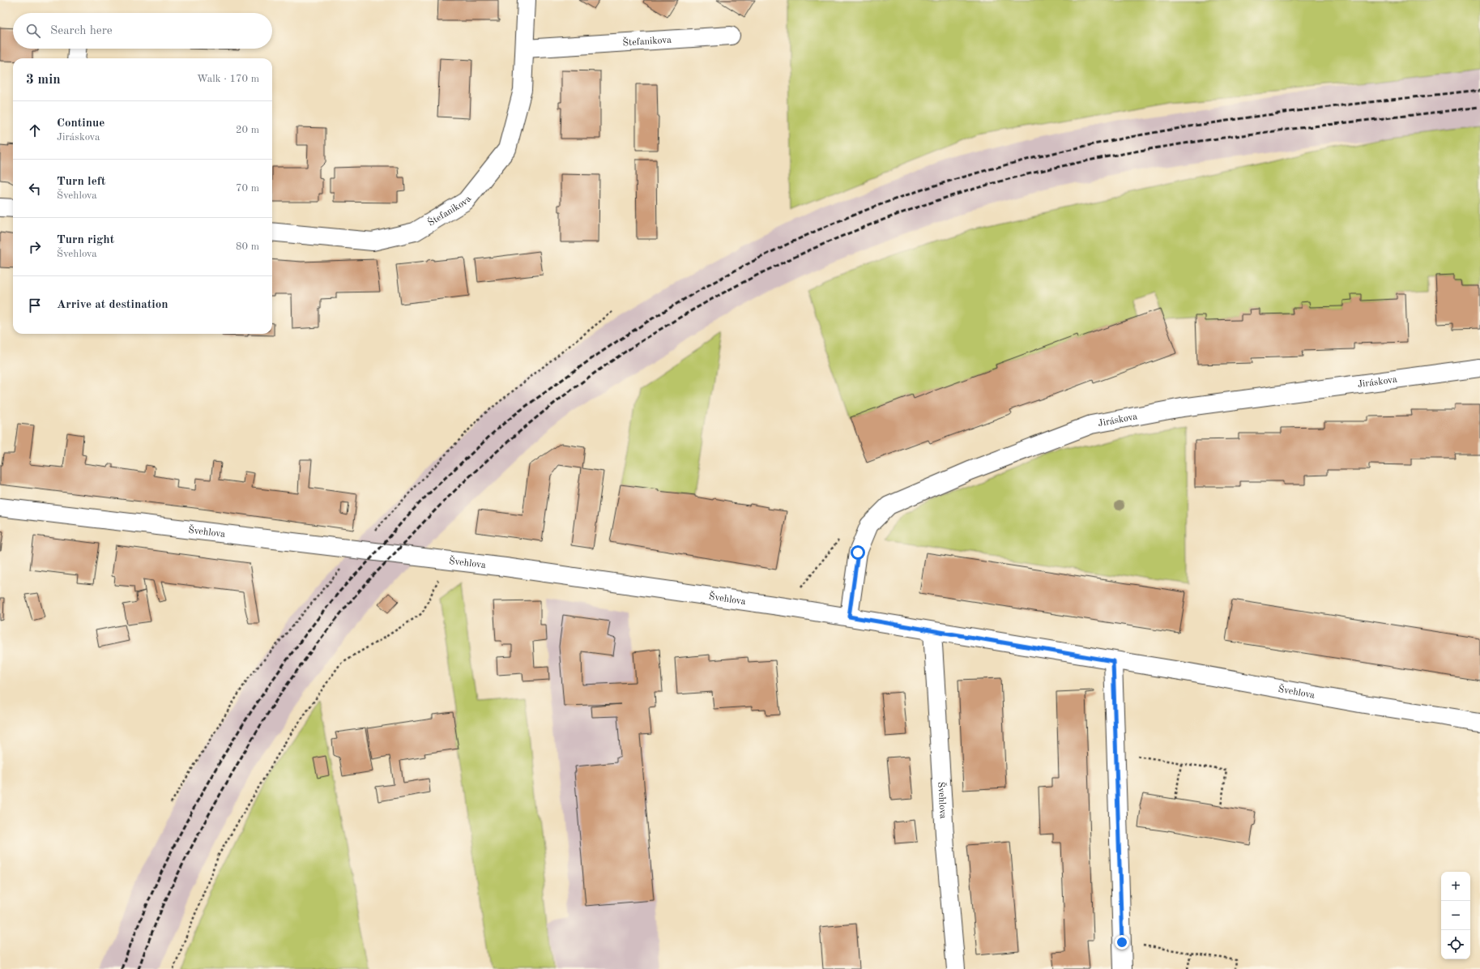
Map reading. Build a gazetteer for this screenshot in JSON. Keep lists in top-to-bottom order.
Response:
{
  "streets": {
    "street": ["Štefanikova", "Jiráskova", "Švehlova"]
  },
  "crossings": [
    ["Jiráskova", "Švehlova"]
  ],
  "page": {
    "search": "Search here",
    "heading": ["3 min", "Walk · 170 m"],
    "list": [
      ["Continue", "Jiráskova", "20 m"],
      ["Turn left", "Švehlova", "70 m"],
      ["Turn right", "Švehlova", "80 m"],
      "Arrive at destination"
    ],
    "map_buttons": ["+", "−"]
  }
}
